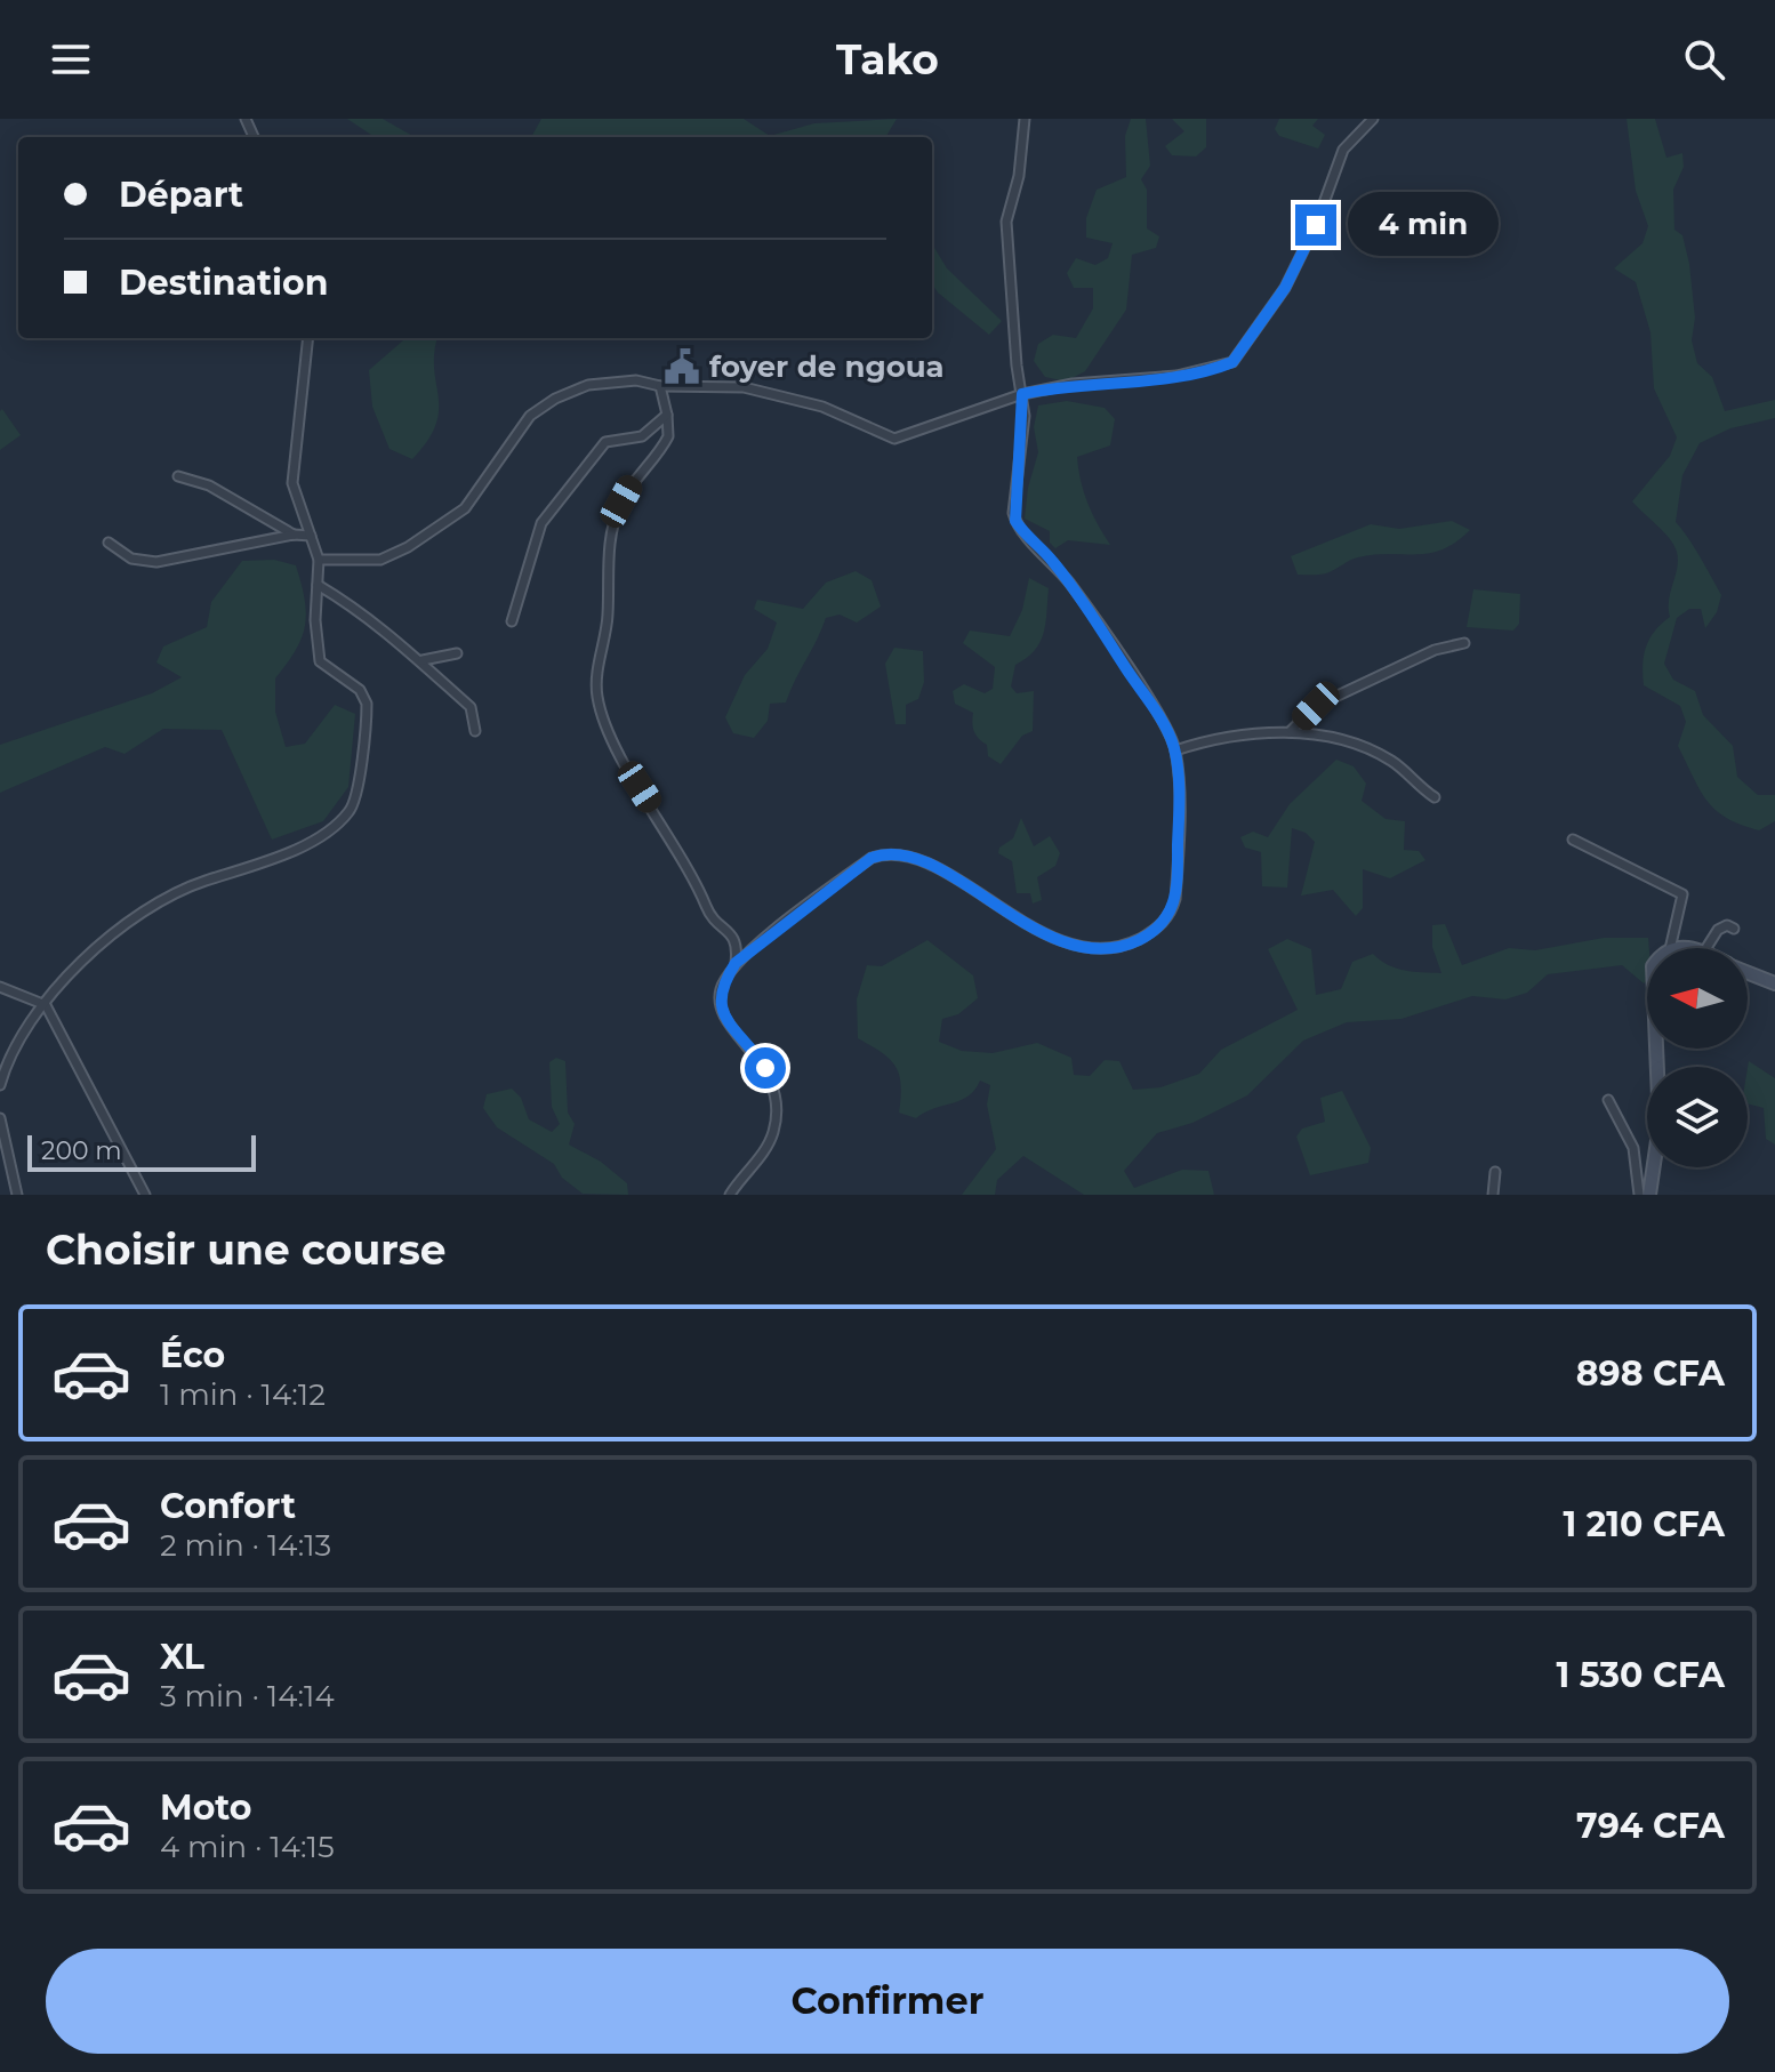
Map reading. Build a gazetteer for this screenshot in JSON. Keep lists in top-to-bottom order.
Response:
{
  "places": {
    "public building": ["foyer de ngoua"]
  },
  "scale_bar": "200 m",
  "north": "left",
  "page": {
    "header": "Tako",
    "banner": ["Départ", "Destination"],
    "bubble": "4 min",
    "scale": "200 m",
    "heading": "Choisir une course",
    "list": [
      {
        "name": "Éco",
        "note": "1 min · 14:12",
        "value": "898 CFA"
      },
      {
        "name": "Confort",
        "note": "2 min · 14:13",
        "value": "1 210 CFA"
      },
      {
        "name": "XL",
        "note": "3 min · 14:14",
        "value": "1 530 CFA"
      },
      {
        "name": "Moto",
        "note": "4 min · 14:15",
        "value": "794 CFA"
      }
    ],
    "buttons": "Confirmer"
  }
}
